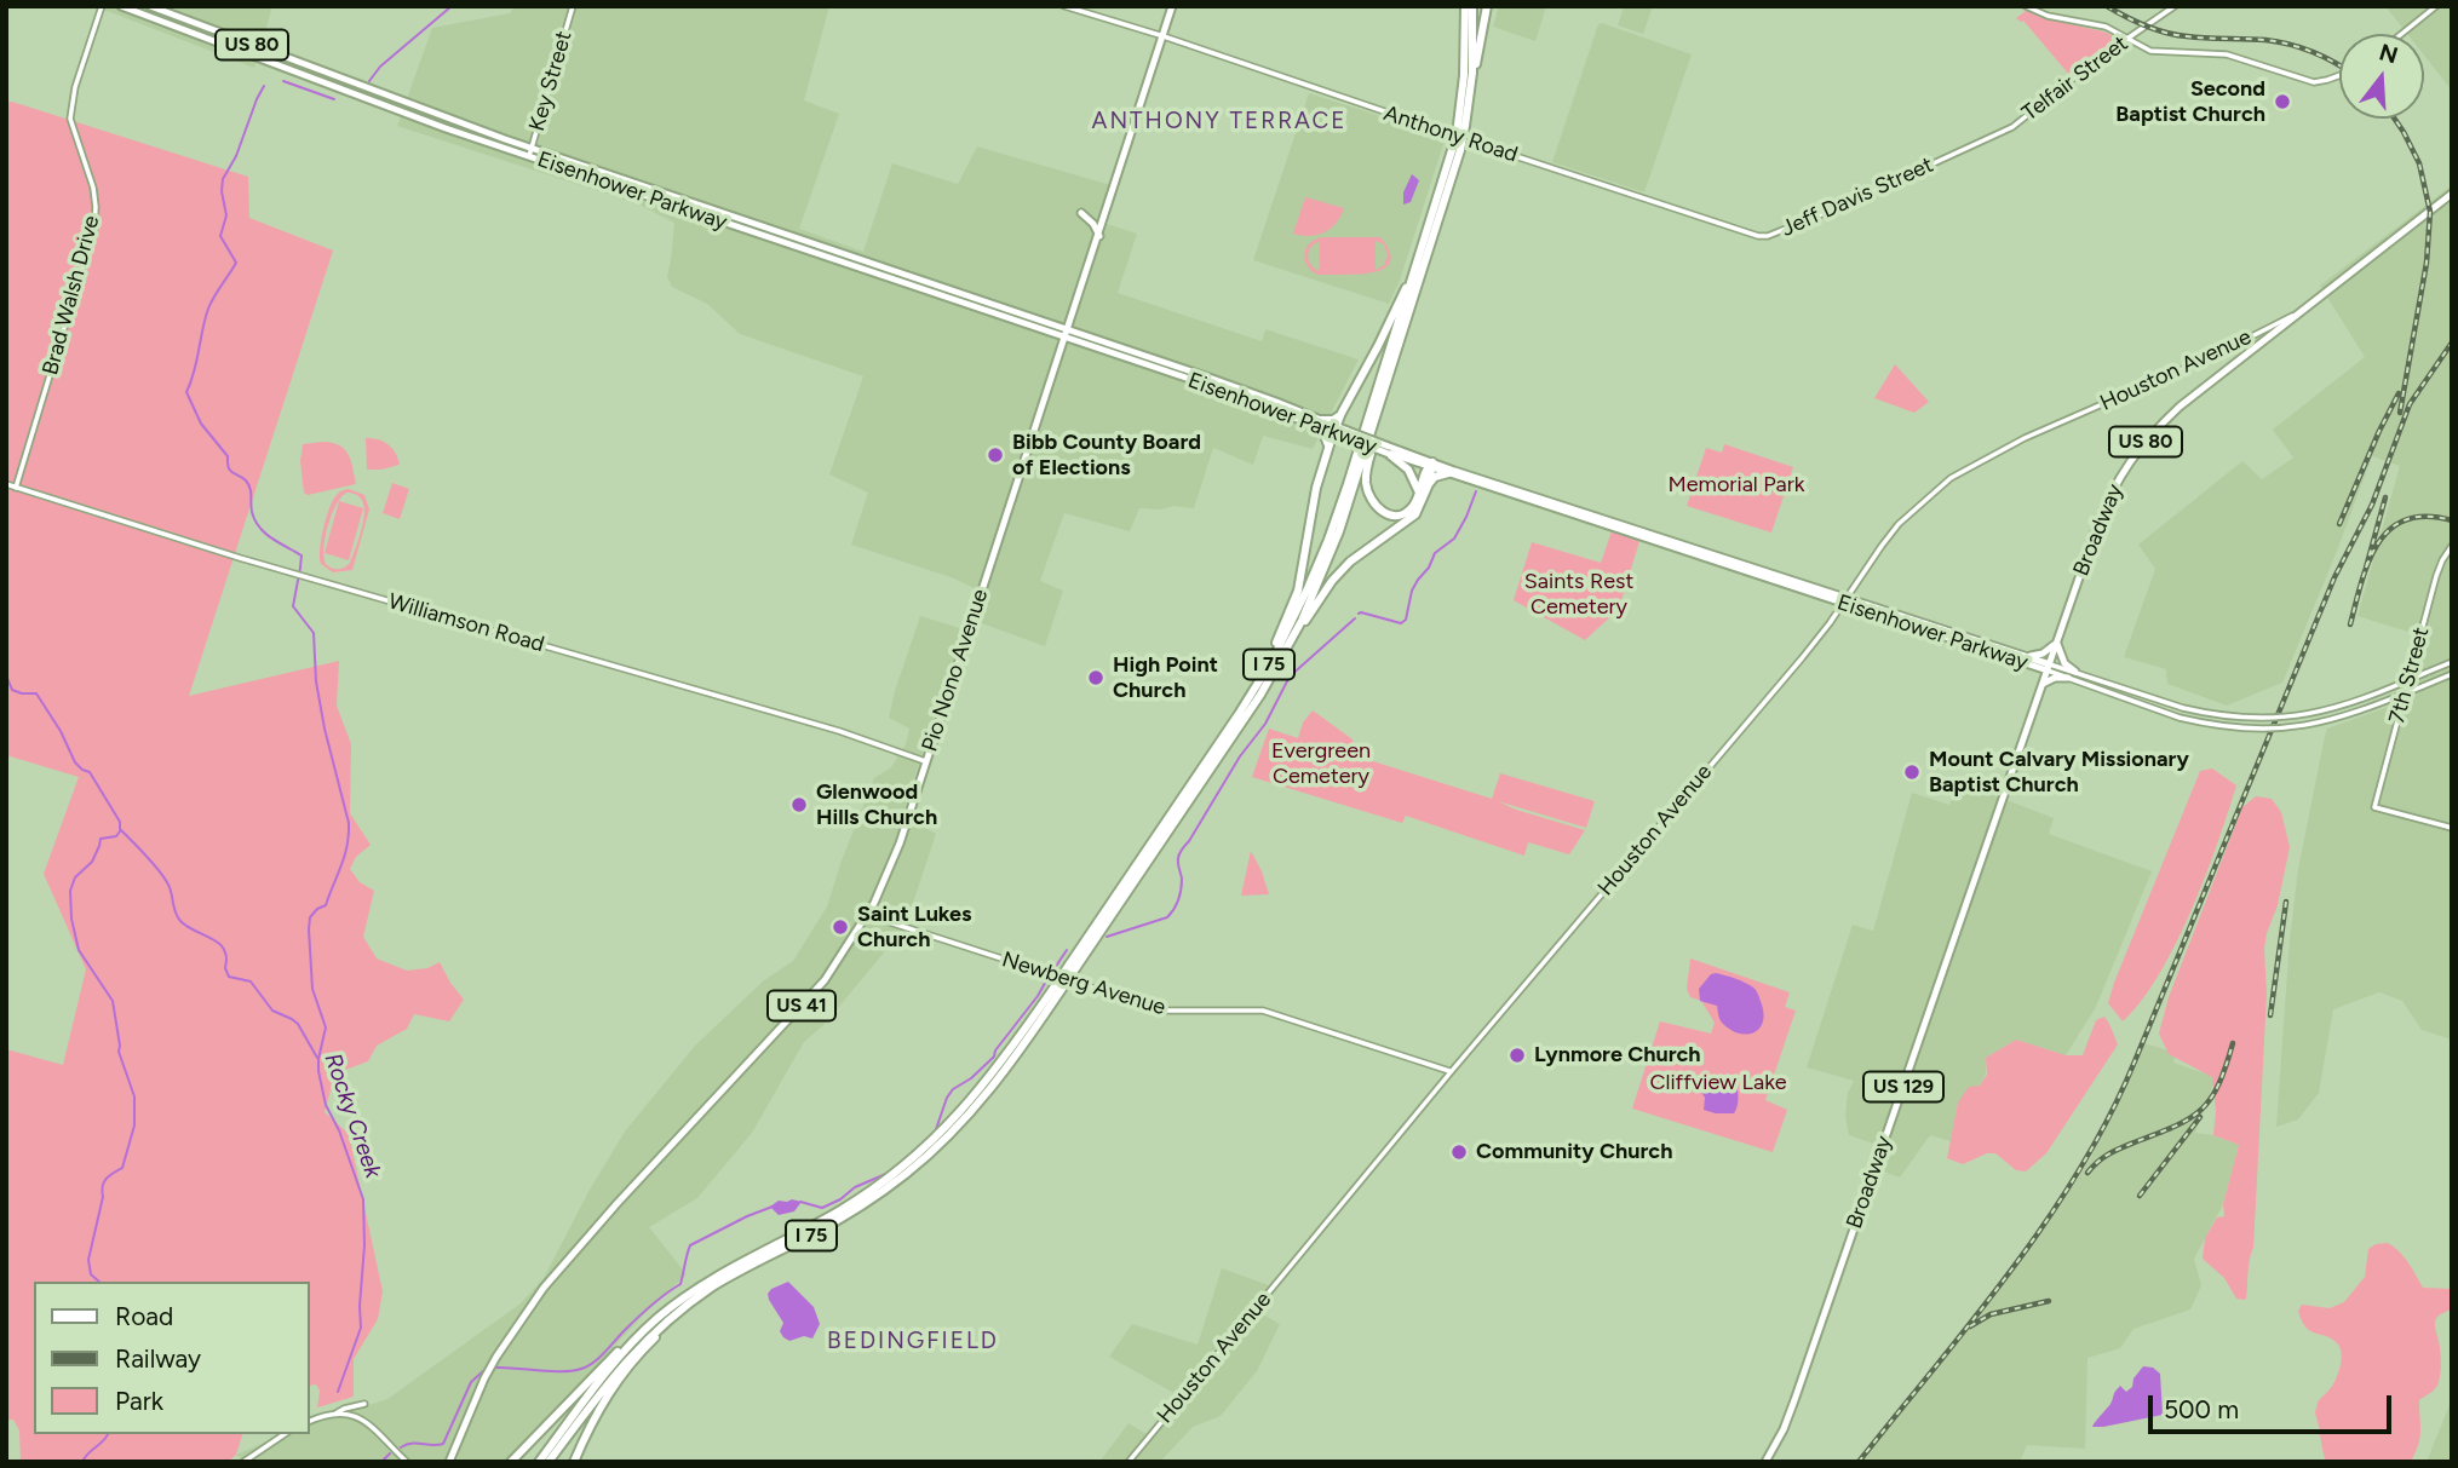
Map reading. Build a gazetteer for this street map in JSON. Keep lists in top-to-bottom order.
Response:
{
  "streets": {
    "highway": ["I 75"],
    "main road": [
      "US 80",
      "Eisenhower Parkway",
      "Broadway",
      "Pio Nono Avenue",
      "US 41",
      "US 129"
    ],
    "street": [
      "Telfair Street",
      "Key Street",
      "Anthony Road",
      "Jeff Davis Street",
      "Brad Walsh Drive",
      "Houston Avenue",
      "Williamson Road",
      "7th Street",
      "Newberg Avenue"
    ]
  },
  "crossings": [
    ["US 80", "Eisenhower Parkway"],
    ["US 80", "Houston Avenue"],
    ["US 80", "Broadway"],
    ["US 80", "US 129"],
    ["Telfair Street", "Jeff Davis Street"],
    ["Key Street", "Eisenhower Parkway"],
    ["Anthony Road", "Jeff Davis Street"],
    ["Anthony Road", "Pio Nono Avenue"],
    ["Eisenhower Parkway", "Houston Avenue"],
    ["Eisenhower Parkway", "Pio Nono Avenue"],
    ["Eisenhower Parkway", "US 129"],
    ["Brad Walsh Drive", "Williamson Road"],
    ["Houston Avenue", "Broadway"],
    ["Houston Avenue", "Newberg Avenue"],
    ["Broadway", "US 129"],
    ["Williamson Road", "Pio Nono Avenue"],
    ["Pio Nono Avenue", "Newberg Avenue"]
  ],
  "districts": ["ANTHONY TERRACE", "BEDINGFIELD"],
  "water": ["Rocky Creek"],
  "parks": [
    "Memorial Park",
    "Saints Rest Cemetery",
    "Evergreen Cemetery",
    "Cliffview Lake"
  ],
  "places": [
    "Second Baptist Church",
    "Bibb County Board of Elections",
    "High Point Church",
    "Mount Calvary Missionary Baptist Church",
    "Glenwood Hills Church",
    "Saint Lukes Church",
    "Lynmore Church",
    "Community Church"
  ],
  "legend": ["Road", "Railway", "Park"],
  "scale_bar": "500 m",
  "north": "top"
}
